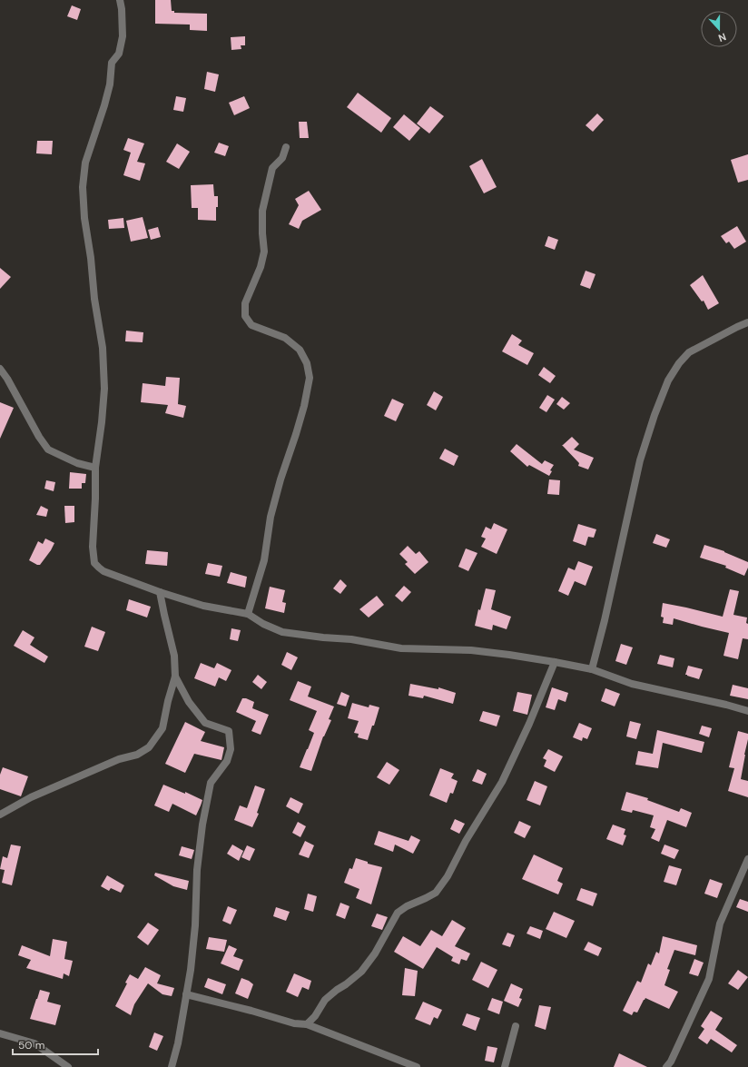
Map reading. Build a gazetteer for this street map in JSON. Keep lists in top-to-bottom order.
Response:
{
  "scale_bar": "50 m",
  "north": "bottom"
}
